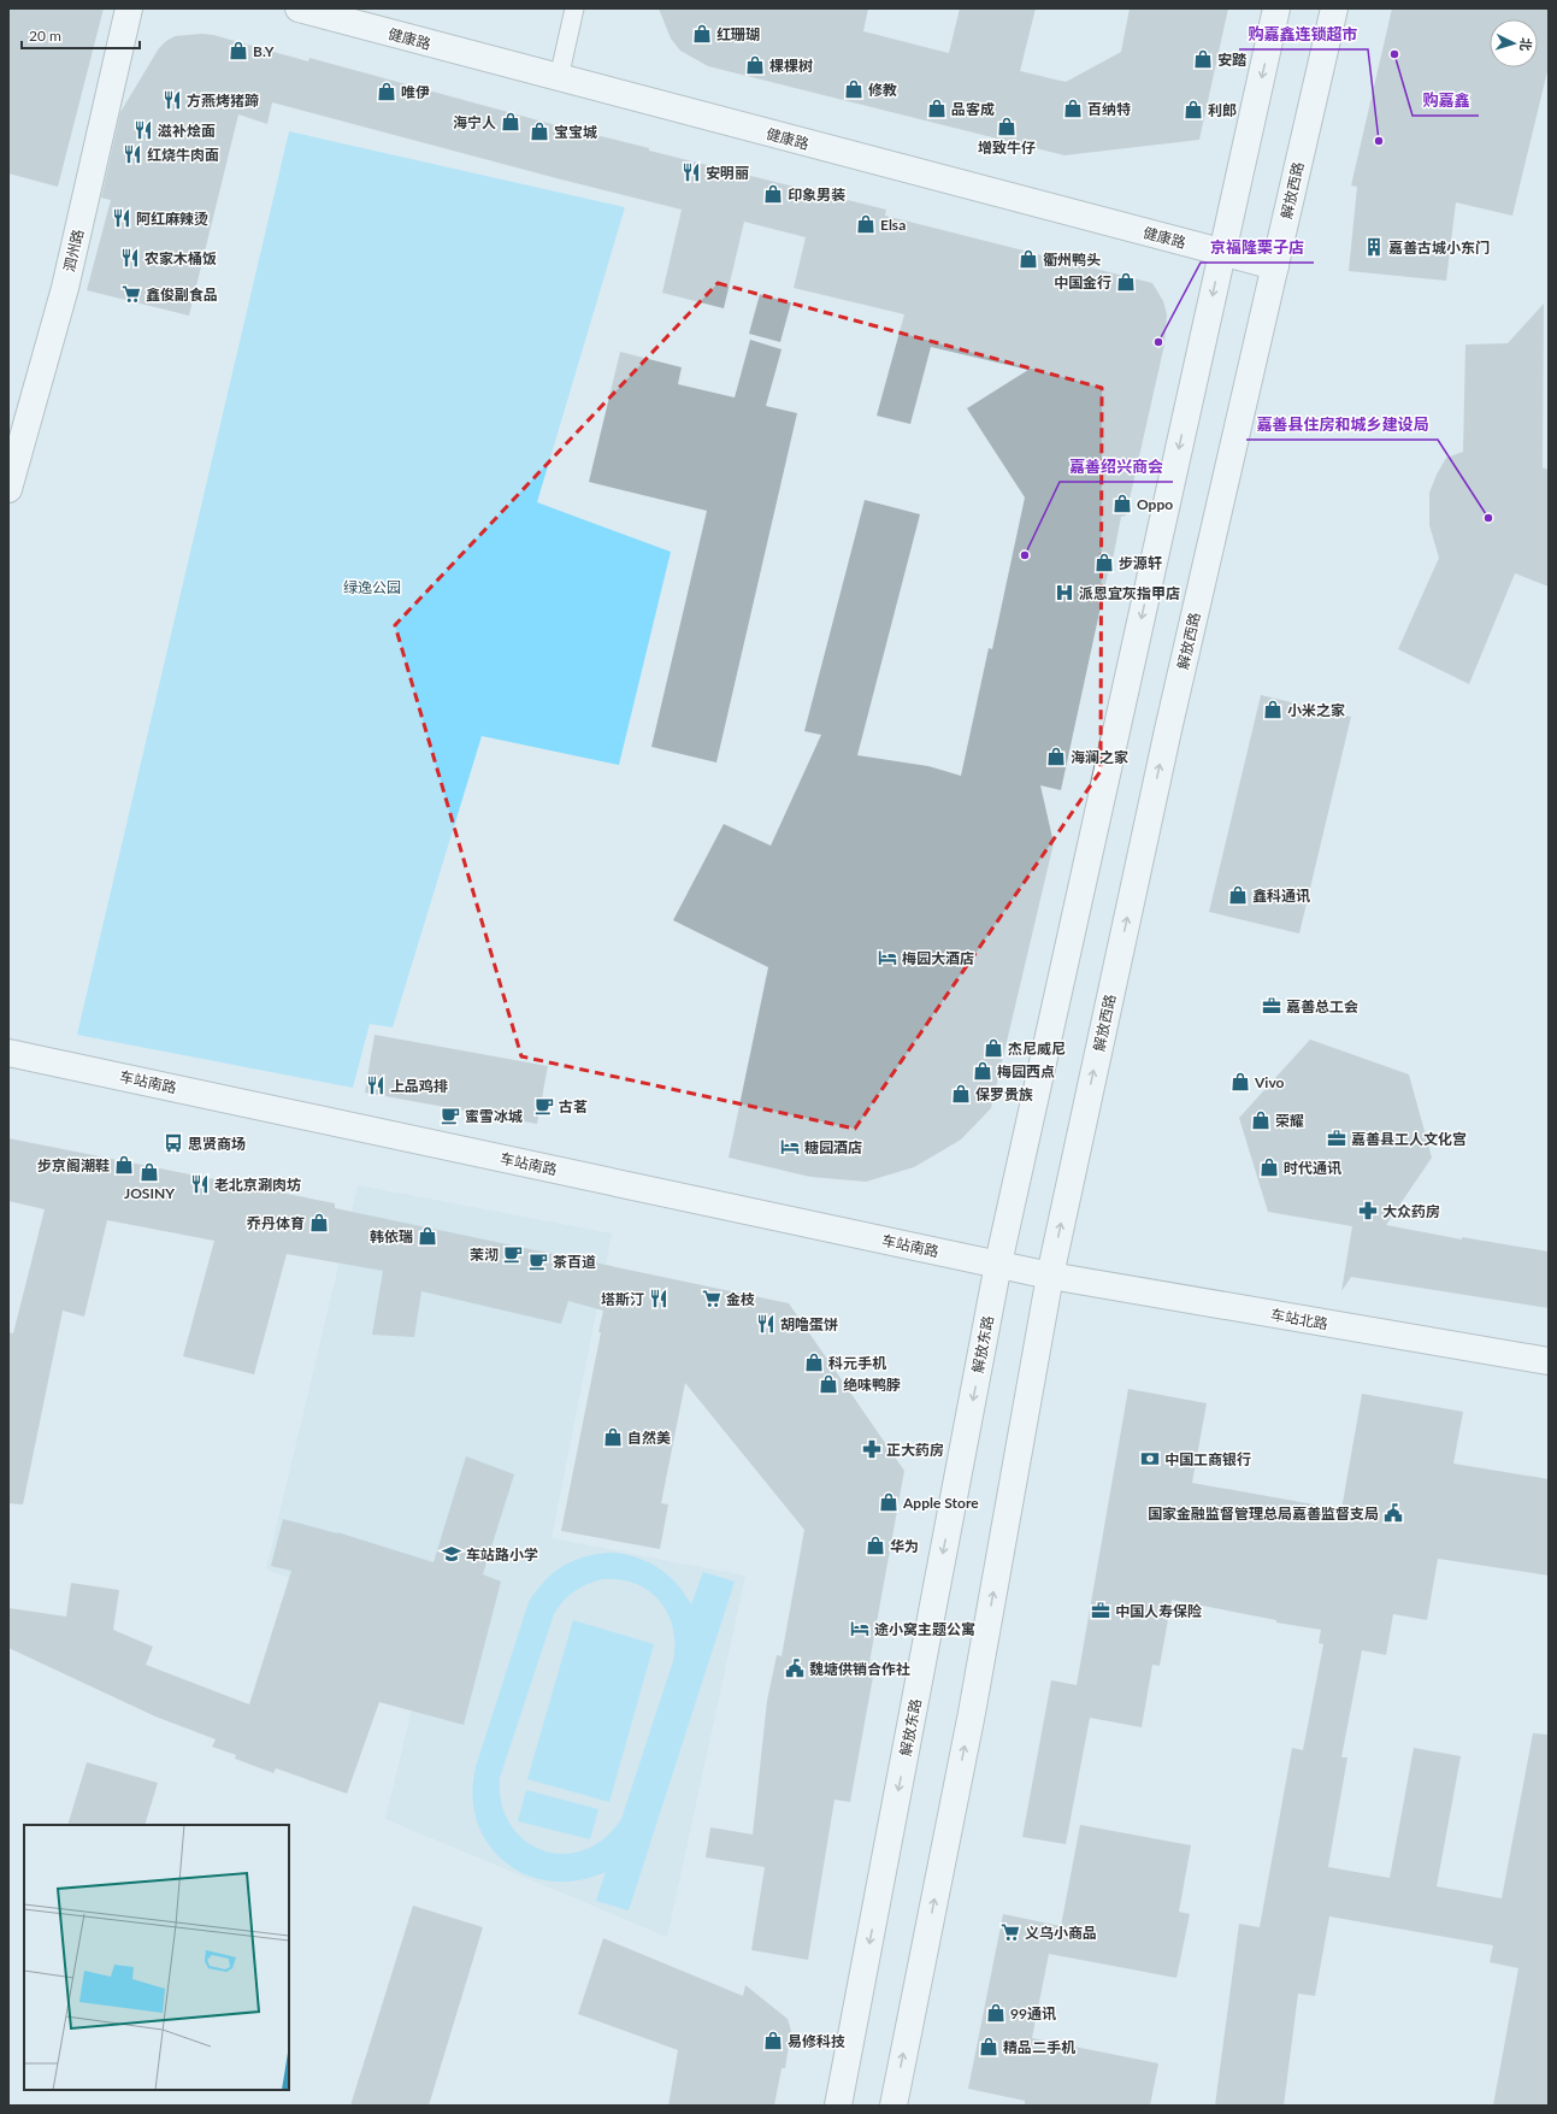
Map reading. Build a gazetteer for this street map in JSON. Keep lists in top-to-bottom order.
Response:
{
  "streets": {
    "main road": [
      "健康路",
      "解放西路",
      "泗州路",
      "车站南路",
      "车站北路",
      "解放东路"
    ]
  },
  "crossings": [
    ["健康路", "解放西路"],
    ["解放西路", "车站南路"],
    ["解放西路", "车站北路"],
    ["车站南路", "车站北路"],
    ["车站南路", "解放东路"]
  ],
  "parks": ["绿逸公园"],
  "places": {
    "shop": [
      "红珊瑚",
      "B.Y",
      "安踏",
      "棵棵树",
      "修教",
      "唯伊",
      "品客成",
      "百纳特",
      "利郎",
      "海宁人",
      "增致牛仔",
      "宝宝城",
      "印象男装",
      "Elsa",
      "衢州鸭头",
      "中国金行",
      "Oppo",
      "步源轩",
      "小米之家",
      "海澜之家",
      "鑫科通讯",
      "杰尼威尼",
      "梅园西点",
      "Vivo",
      "保罗贵族",
      "荣耀",
      "步京阁潮鞋",
      "时代通讯",
      "JOSINY",
      "乔丹体育",
      "韩依瑞",
      "科元手机",
      "绝味鸭脖",
      "自然美",
      "Apple Store",
      "华为",
      "99通讯",
      "易修科技",
      "精品二手机"
    ],
    "other": [
      "购嘉鑫",
      "购嘉鑫连锁超市",
      "京福隆栗子店",
      "嘉善县住房和城乡建设局",
      "嘉善绍兴商会"
    ],
    "restaurant": [
      "方燕烤猪蹄",
      "滋补烩面",
      "红烧牛肉面",
      "安明丽",
      "阿红麻辣烫",
      "农家木桶饭",
      "上品鸡排",
      "老北京涮肉坊",
      "塔斯汀",
      "胡噜蛋饼"
    ],
    "building": ["嘉善古城小东门"],
    "supermarket": ["鑫俊副食品", "金枝", "义乌小商品"],
    "hospital": ["派恩宜灰指甲店"],
    "hotel": ["梅园大酒店", "糖园酒店", "途小窝主题公寓"],
    "office": ["嘉善总工会", "嘉善县工人文化宫", "中国人寿保险"],
    "cafe": [
      "古茗",
      "蜜雪冰城",
      "茉沏",
      "茶百道"
    ],
    "bus stop": ["思贤商场"],
    "pharmacy": ["大众药房", "正大药房"],
    "bank": ["中国工商银行"],
    "public building": ["国家金融监督管理总局嘉善监督支局", "魏塘供销合作社"],
    "school or university": ["车站路小学"]
  },
  "scale_bar": "20 m",
  "north": "right"
}
